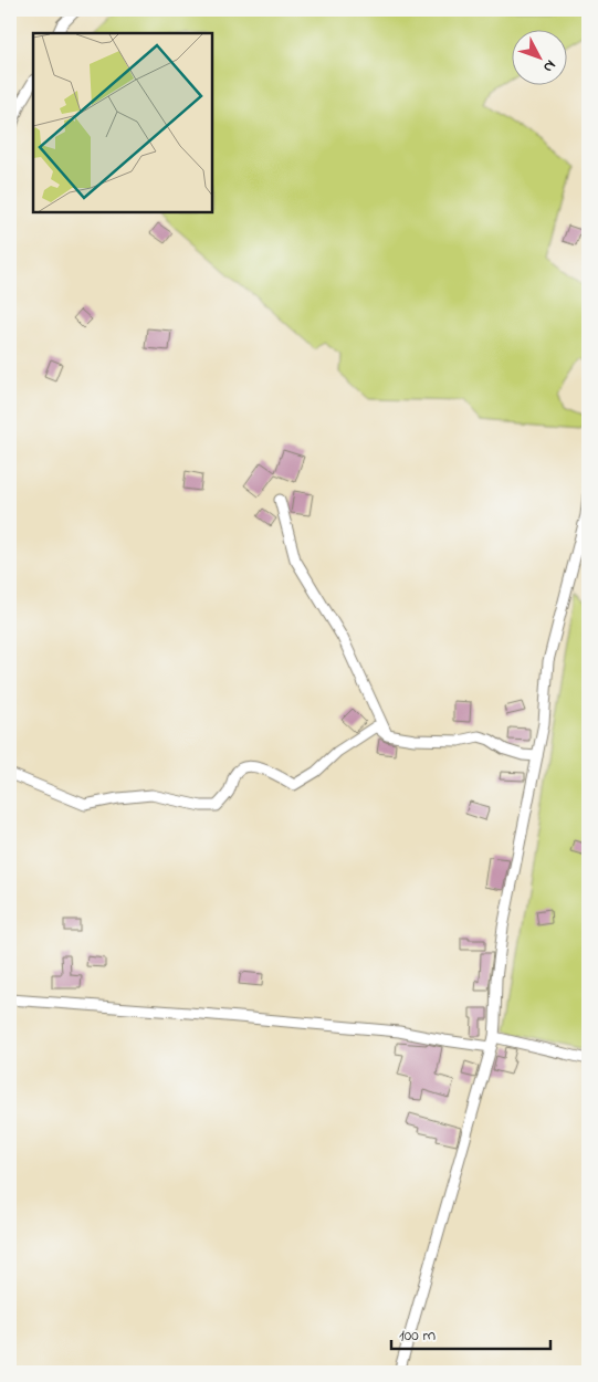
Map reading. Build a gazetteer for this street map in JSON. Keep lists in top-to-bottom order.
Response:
{
  "scale_bar": "100 m",
  "north": "bottom right"
}
